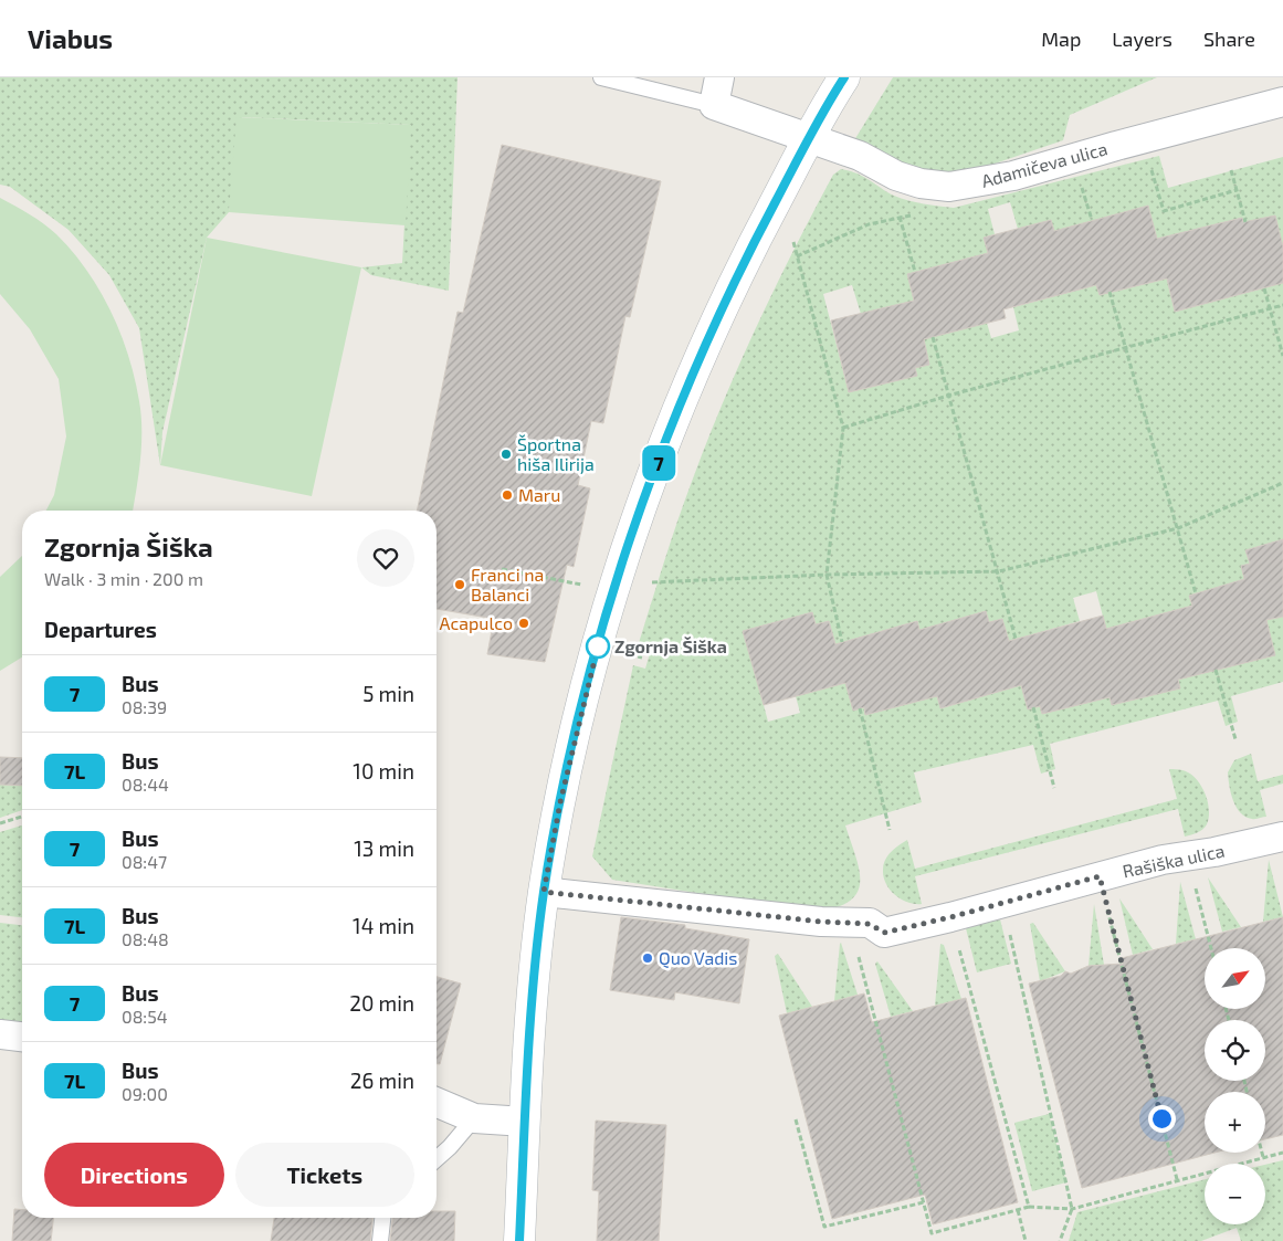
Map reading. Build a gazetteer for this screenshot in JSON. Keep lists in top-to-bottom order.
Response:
{
  "streets": {
    "street": ["Adamičeva ulica", "Rašiška ulica"]
  },
  "places": [
    "Športna hiša Ilirija",
    "Maru",
    "Franci na Balanci",
    "Acapulco",
    "Zgornja Šiška",
    "Quo Vadis"
  ],
  "lines": ["bus line 7"],
  "north": "top right",
  "page": {
    "header": "Viabus",
    "nav": ["Map", "Layers", "Share"],
    "on_map": "7",
    "heading": [
      ["Zgornja Šiška", "Walk · 3 min · 200 m"],
      "Departures"
    ],
    "list": [
      {
        "mark": "7",
        "name": "Bus",
        "note": "08:39",
        "value": "5 min"
      },
      {
        "mark": "7L",
        "name": "Bus",
        "note": "08:44",
        "value": "10 min"
      },
      {
        "mark": "7",
        "name": "Bus",
        "note": "08:47",
        "value": "13 min"
      },
      {
        "mark": "7L",
        "name": "Bus",
        "note": "08:48",
        "value": "14 min"
      },
      {
        "mark": "7",
        "name": "Bus",
        "note": "08:54",
        "value": "20 min"
      },
      {
        "mark": "7L",
        "name": "Bus",
        "note": "09:00",
        "value": "26 min"
      }
    ],
    "map_buttons": ["+", "−"],
    "buttons": ["Directions", "Tickets"]
  }
}
